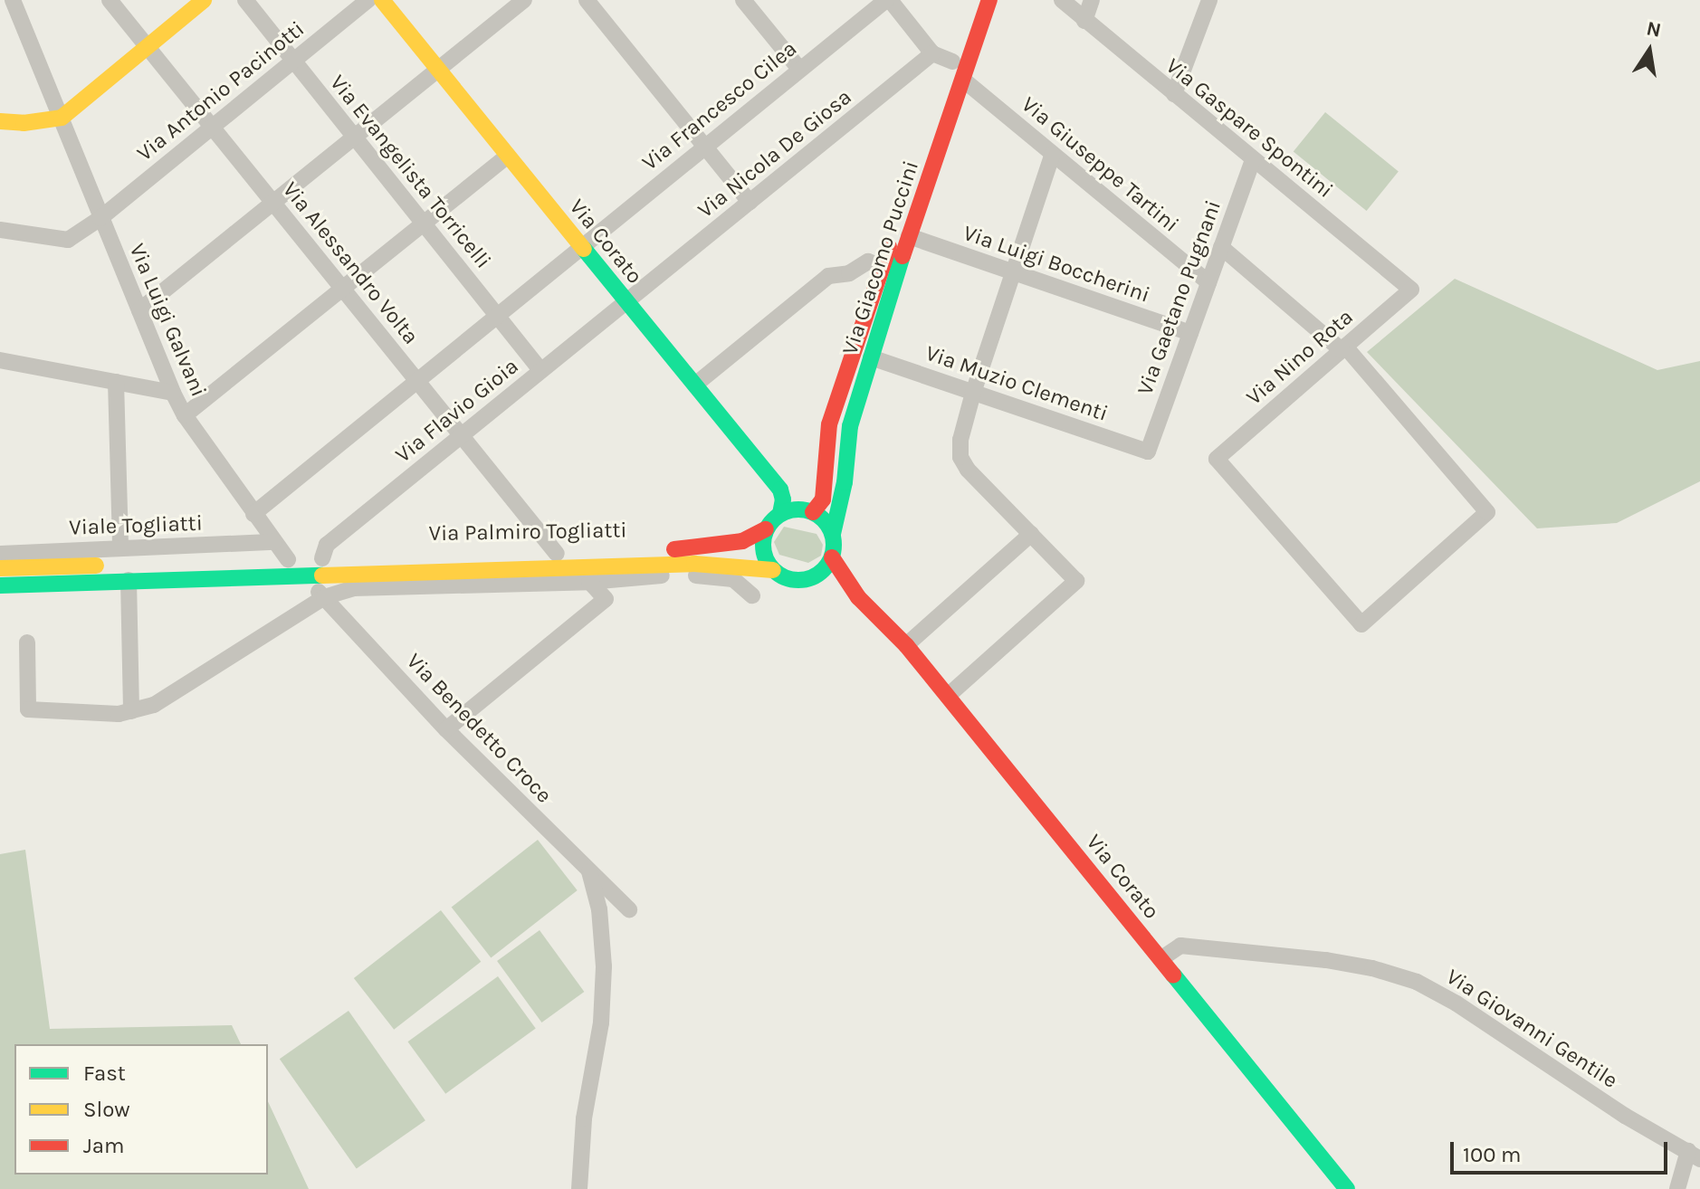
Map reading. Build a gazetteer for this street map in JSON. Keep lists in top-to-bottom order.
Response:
{
  "streets": {
    "main road": ["Via Corato", "Via Giacomo Puccini", "Via Palmiro Togliatti"],
    "street": [
      "Via Antonio Pacinotti",
      "Via Francesco Cilea",
      "Via Gaspare Spontini",
      "Via Nicola De Giosa",
      "Via Giuseppe Tartini",
      "Via Evangelista Torricelli",
      "Via Alessandro Volta",
      "Via Luigi Boccherini",
      "Via Gaetano Pugnani",
      "Via Luigi Galvani",
      "Via Nino Rota",
      "Via Muzio Clementi",
      "Via Flavio Gioia",
      "Viale Togliatti",
      "Via Benedetto Croce",
      "Via Giovanni Gentile"
    ]
  },
  "crossings": [
    ["Via Antonio Pacinotti", "Via Evangelista Torricelli"],
    ["Via Antonio Pacinotti", "Via Alessandro Volta"],
    ["Via Antonio Pacinotti", "Via Luigi Galvani"],
    ["Via Francesco Cilea", "Via Evangelista Torricelli"],
    ["Via Francesco Cilea", "Via Corato"],
    ["Via Francesco Cilea", "Via Alessandro Volta"],
    ["Via Francesco Cilea", "Via Luigi Galvani"],
    ["Via Gaspare Spontini", "Via Gaetano Pugnani"],
    ["Via Gaspare Spontini", "Via Nino Rota"],
    ["Via Nicola De Giosa", "Via Corato"],
    ["Via Nicola De Giosa", "Via Flavio Gioia"],
    ["Via Giuseppe Tartini", "Via Giacomo Puccini"],
    ["Via Giuseppe Tartini", "Via Gaetano Pugnani"],
    ["Via Evangelista Torricelli", "Via Flavio Gioia"],
    ["Via Corato", "Via Giacomo Puccini"],
    ["Via Corato", "Via Flavio Gioia"],
    ["Via Corato", "Via Palmiro Togliatti"],
    ["Via Corato", "Via Giovanni Gentile"],
    ["Via Giacomo Puccini", "Via Luigi Boccherini"],
    ["Via Giacomo Puccini", "Via Muzio Clementi"],
    ["Via Giacomo Puccini", "Via Palmiro Togliatti"],
    ["Via Alessandro Volta", "Via Flavio Gioia"],
    ["Via Alessandro Volta", "Via Palmiro Togliatti"],
    ["Via Luigi Boccherini", "Via Gaetano Pugnani"],
    ["Via Gaetano Pugnani", "Via Muzio Clementi"],
    ["Via Luigi Galvani", "Viale Togliatti"],
    ["Via Luigi Galvani", "Via Palmiro Togliatti"],
    ["Via Flavio Gioia", "Via Palmiro Togliatti"],
    ["Via Palmiro Togliatti", "Via Benedetto Croce"]
  ],
  "legend": ["Fast", "Slow", "Jam"],
  "scale_bar": "100 m",
  "north": "top"
}
